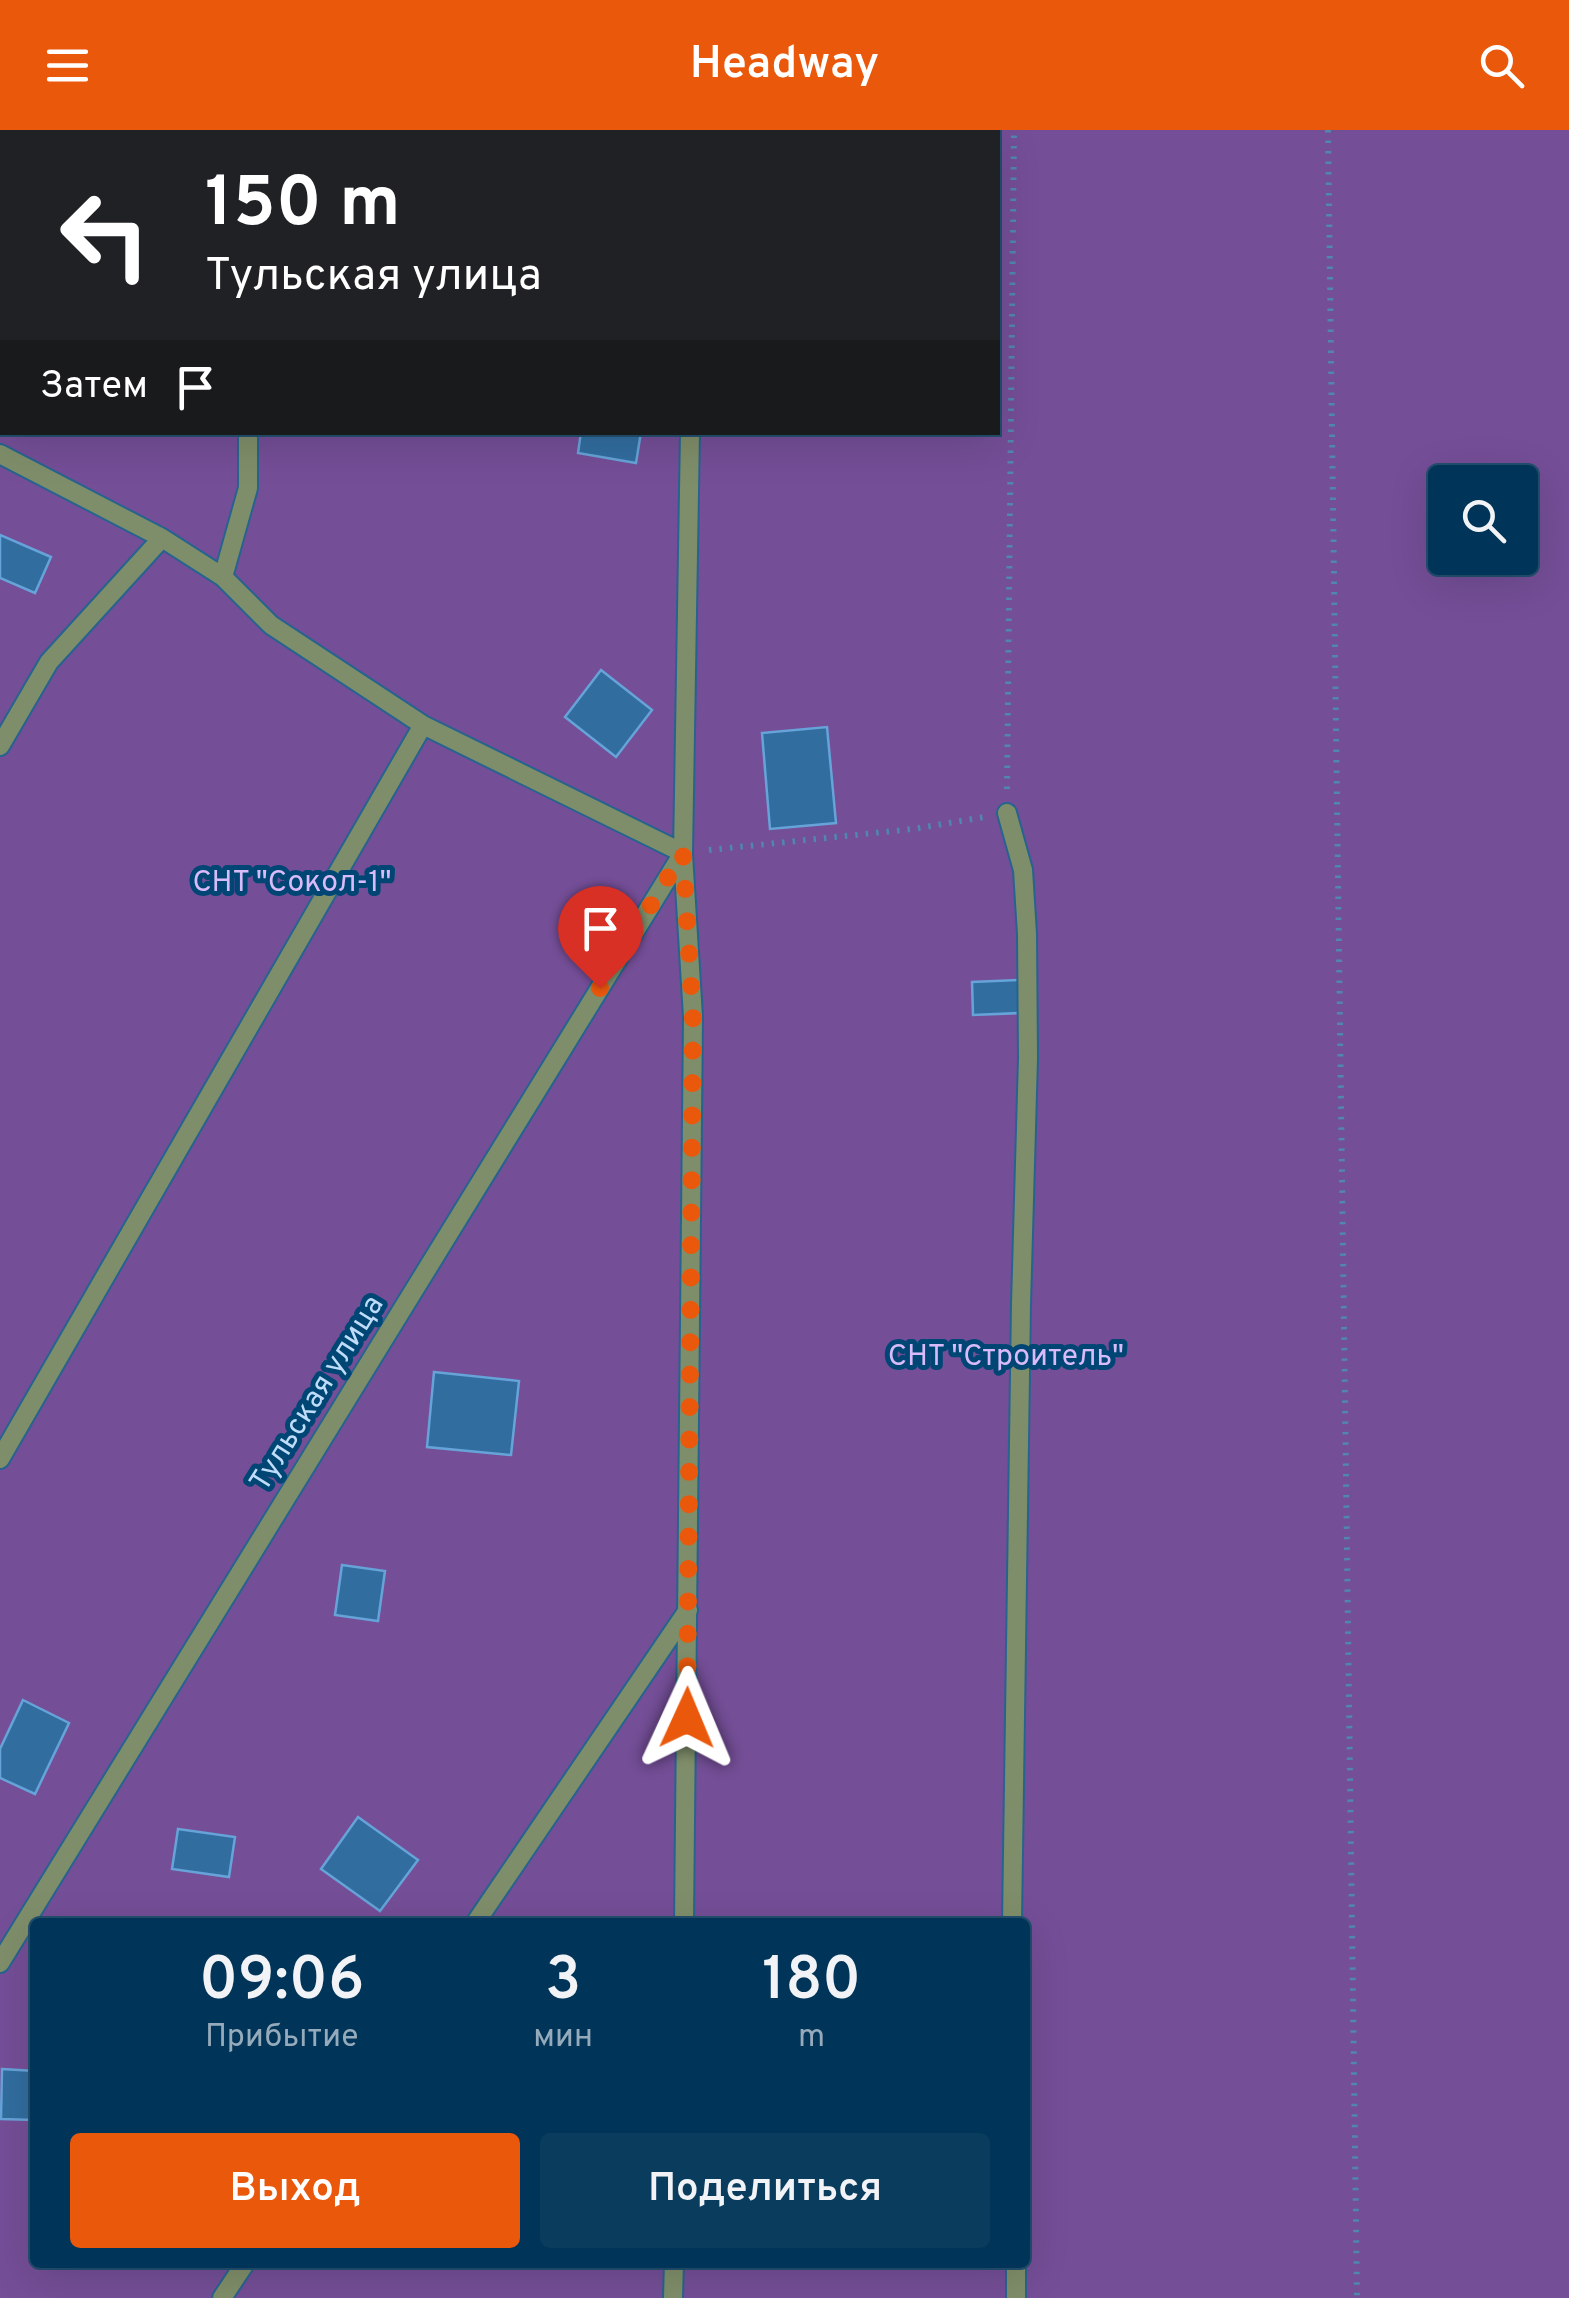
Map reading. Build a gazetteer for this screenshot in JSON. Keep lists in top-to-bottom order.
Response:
{
  "streets": {
    "street": ["Тульская улица"]
  },
  "parks": ["СНТ \"Сокол-1\"", "СНТ \"Строитель\""],
  "page": {
    "header": "Headway",
    "turn": ["150 m", "Тульская улица"],
    "then": "Затем",
    "eta": [
      "09:06",
      "Прибытие",
      "3",
      "мин",
      "180",
      "m"
    ],
    "buttons": ["Выход", "Поделиться"]
  }
}
